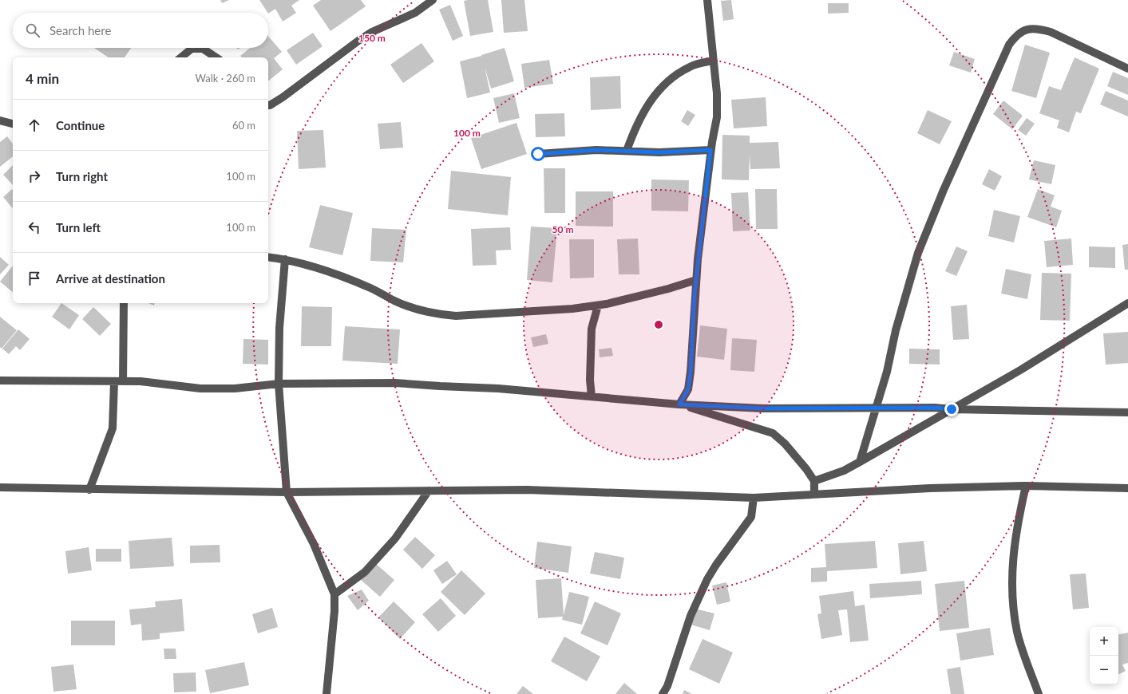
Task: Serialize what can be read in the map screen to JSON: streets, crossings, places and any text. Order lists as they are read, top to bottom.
{
  "page": {
    "search": "Search here",
    "heading": ["4 min", "Walk · 260 m"],
    "list": [
      ["Continue", "60 m"],
      ["Turn right", "100 m"],
      ["Turn left", "100 m"],
      "Arrive at destination"
    ],
    "map_buttons": ["+", "−"]
  },
  "rings": ["150 m", "100 m", "50 m"]
}
